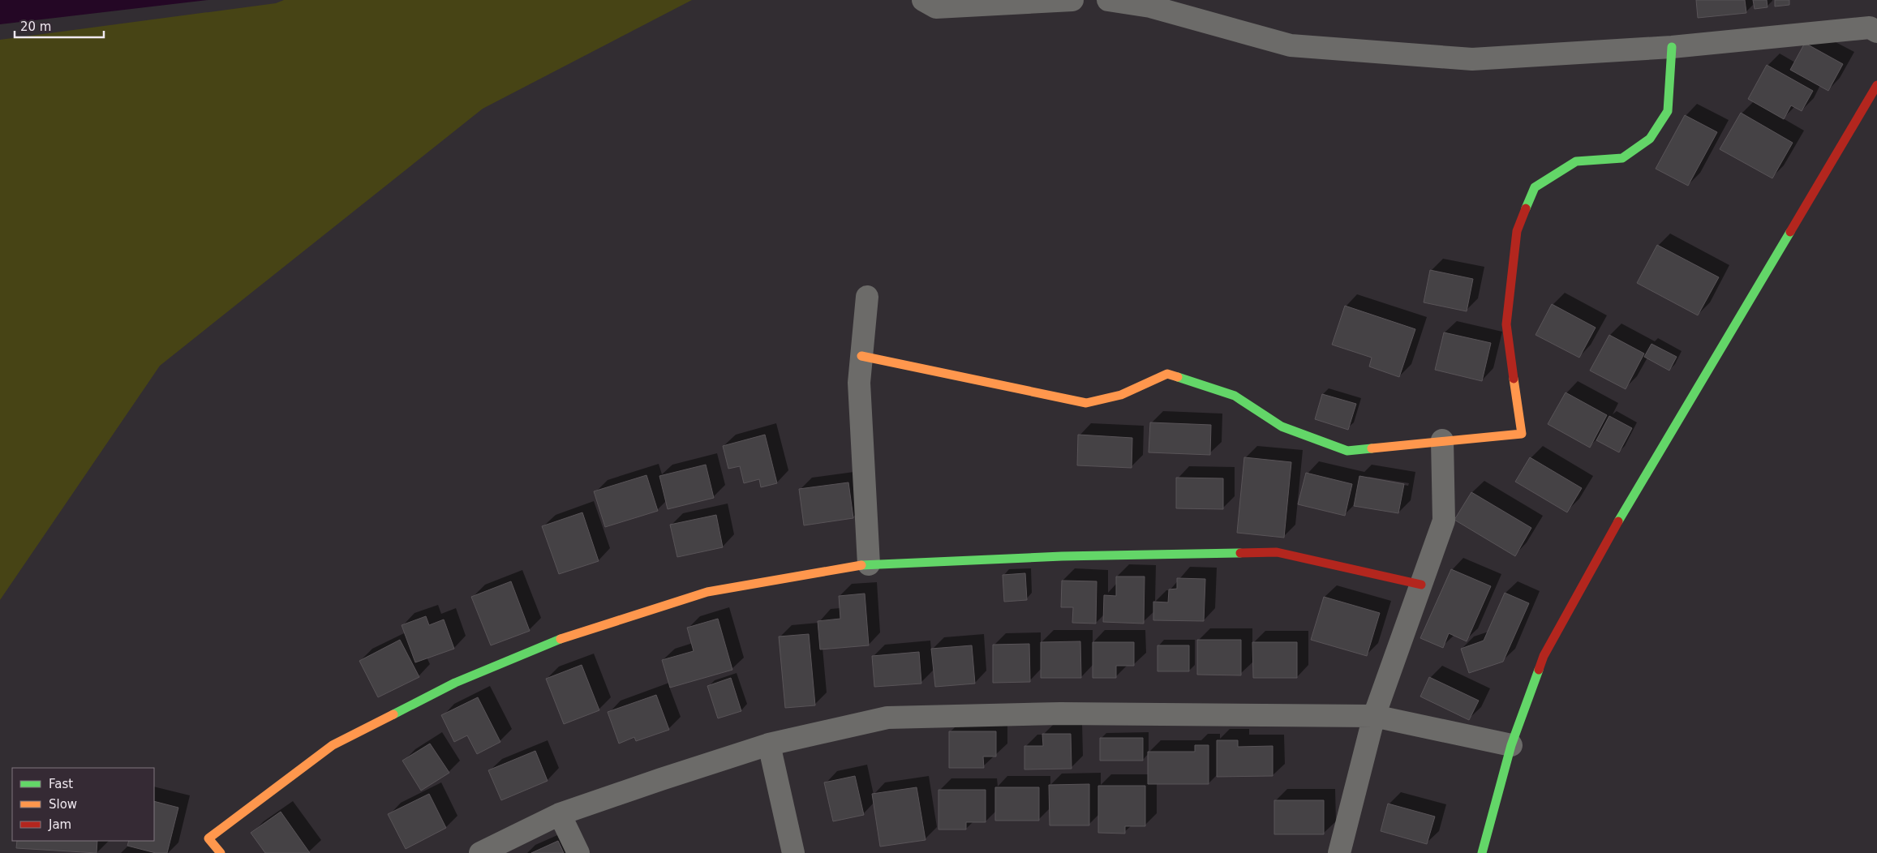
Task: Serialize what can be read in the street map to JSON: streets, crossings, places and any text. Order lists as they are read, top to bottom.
{
  "legend": ["Fast", "Slow", "Jam"],
  "scale_bar": "20 m"
}
